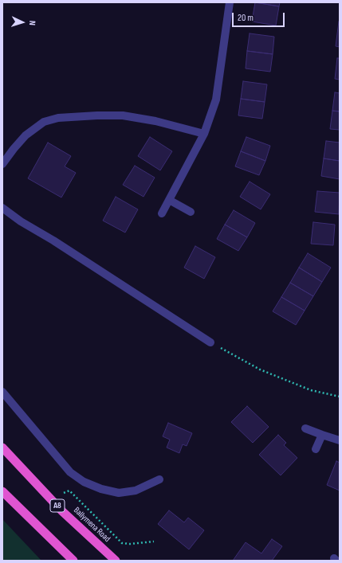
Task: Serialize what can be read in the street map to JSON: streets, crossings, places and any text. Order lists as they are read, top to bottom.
{
  "streets": {
    "highway": ["A8", "Ballymena Road"]
  },
  "scale_bar": "20 m",
  "north": "right"
}
